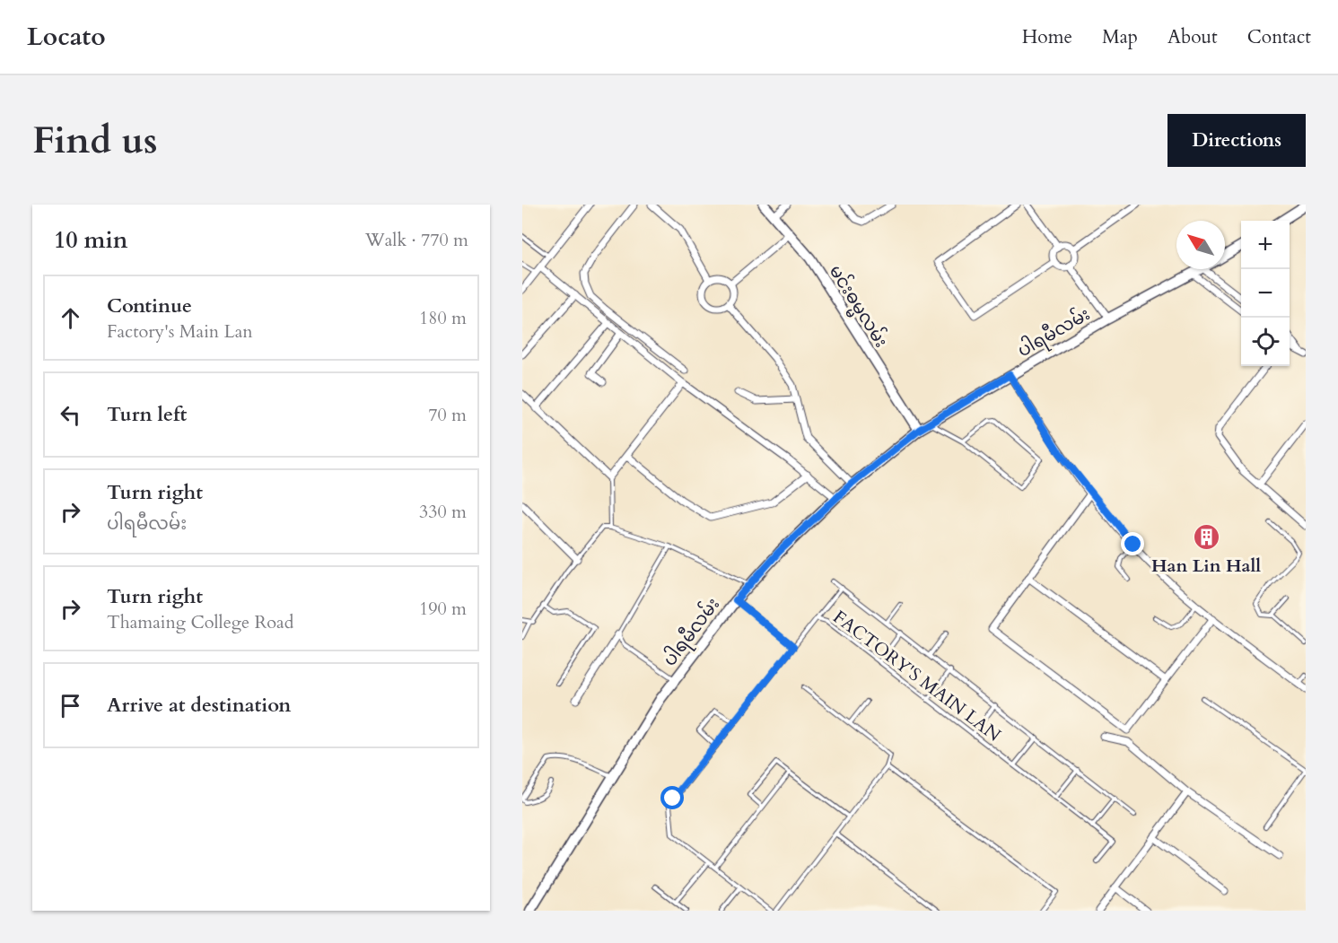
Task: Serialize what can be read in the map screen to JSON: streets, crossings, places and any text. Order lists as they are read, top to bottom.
{
  "streets": {
    "main road": ["မင်းဓမ္မလမ်း", "ပါရမီလမ်း"],
    "lane": ["FACTORY'S MAIN LAN"]
  },
  "crossings": [
    ["မင်းဓမ္မလမ်း", "ပါရမီလမ်း"]
  ],
  "places": {
    "building": ["Han Lin Hall"]
  },
  "north": "top left",
  "page": {
    "header": "Locato",
    "nav": [
      "Home",
      "Map",
      "About",
      "Contact"
    ],
    "buttons": "Directions",
    "title": "Find us",
    "heading": ["10 min", "Walk · 770 m"],
    "map_buttons": ["+", "−"],
    "list": [
      ["Continue", "Factory's Main Lan", "180 m"],
      ["Turn left", "70 m"],
      ["Turn right", "ပါရမီလမ်း", "330 m"],
      ["Turn right", "Thamaing College Road", "190 m"],
      "Arrive at destination"
    ]
  }
}
